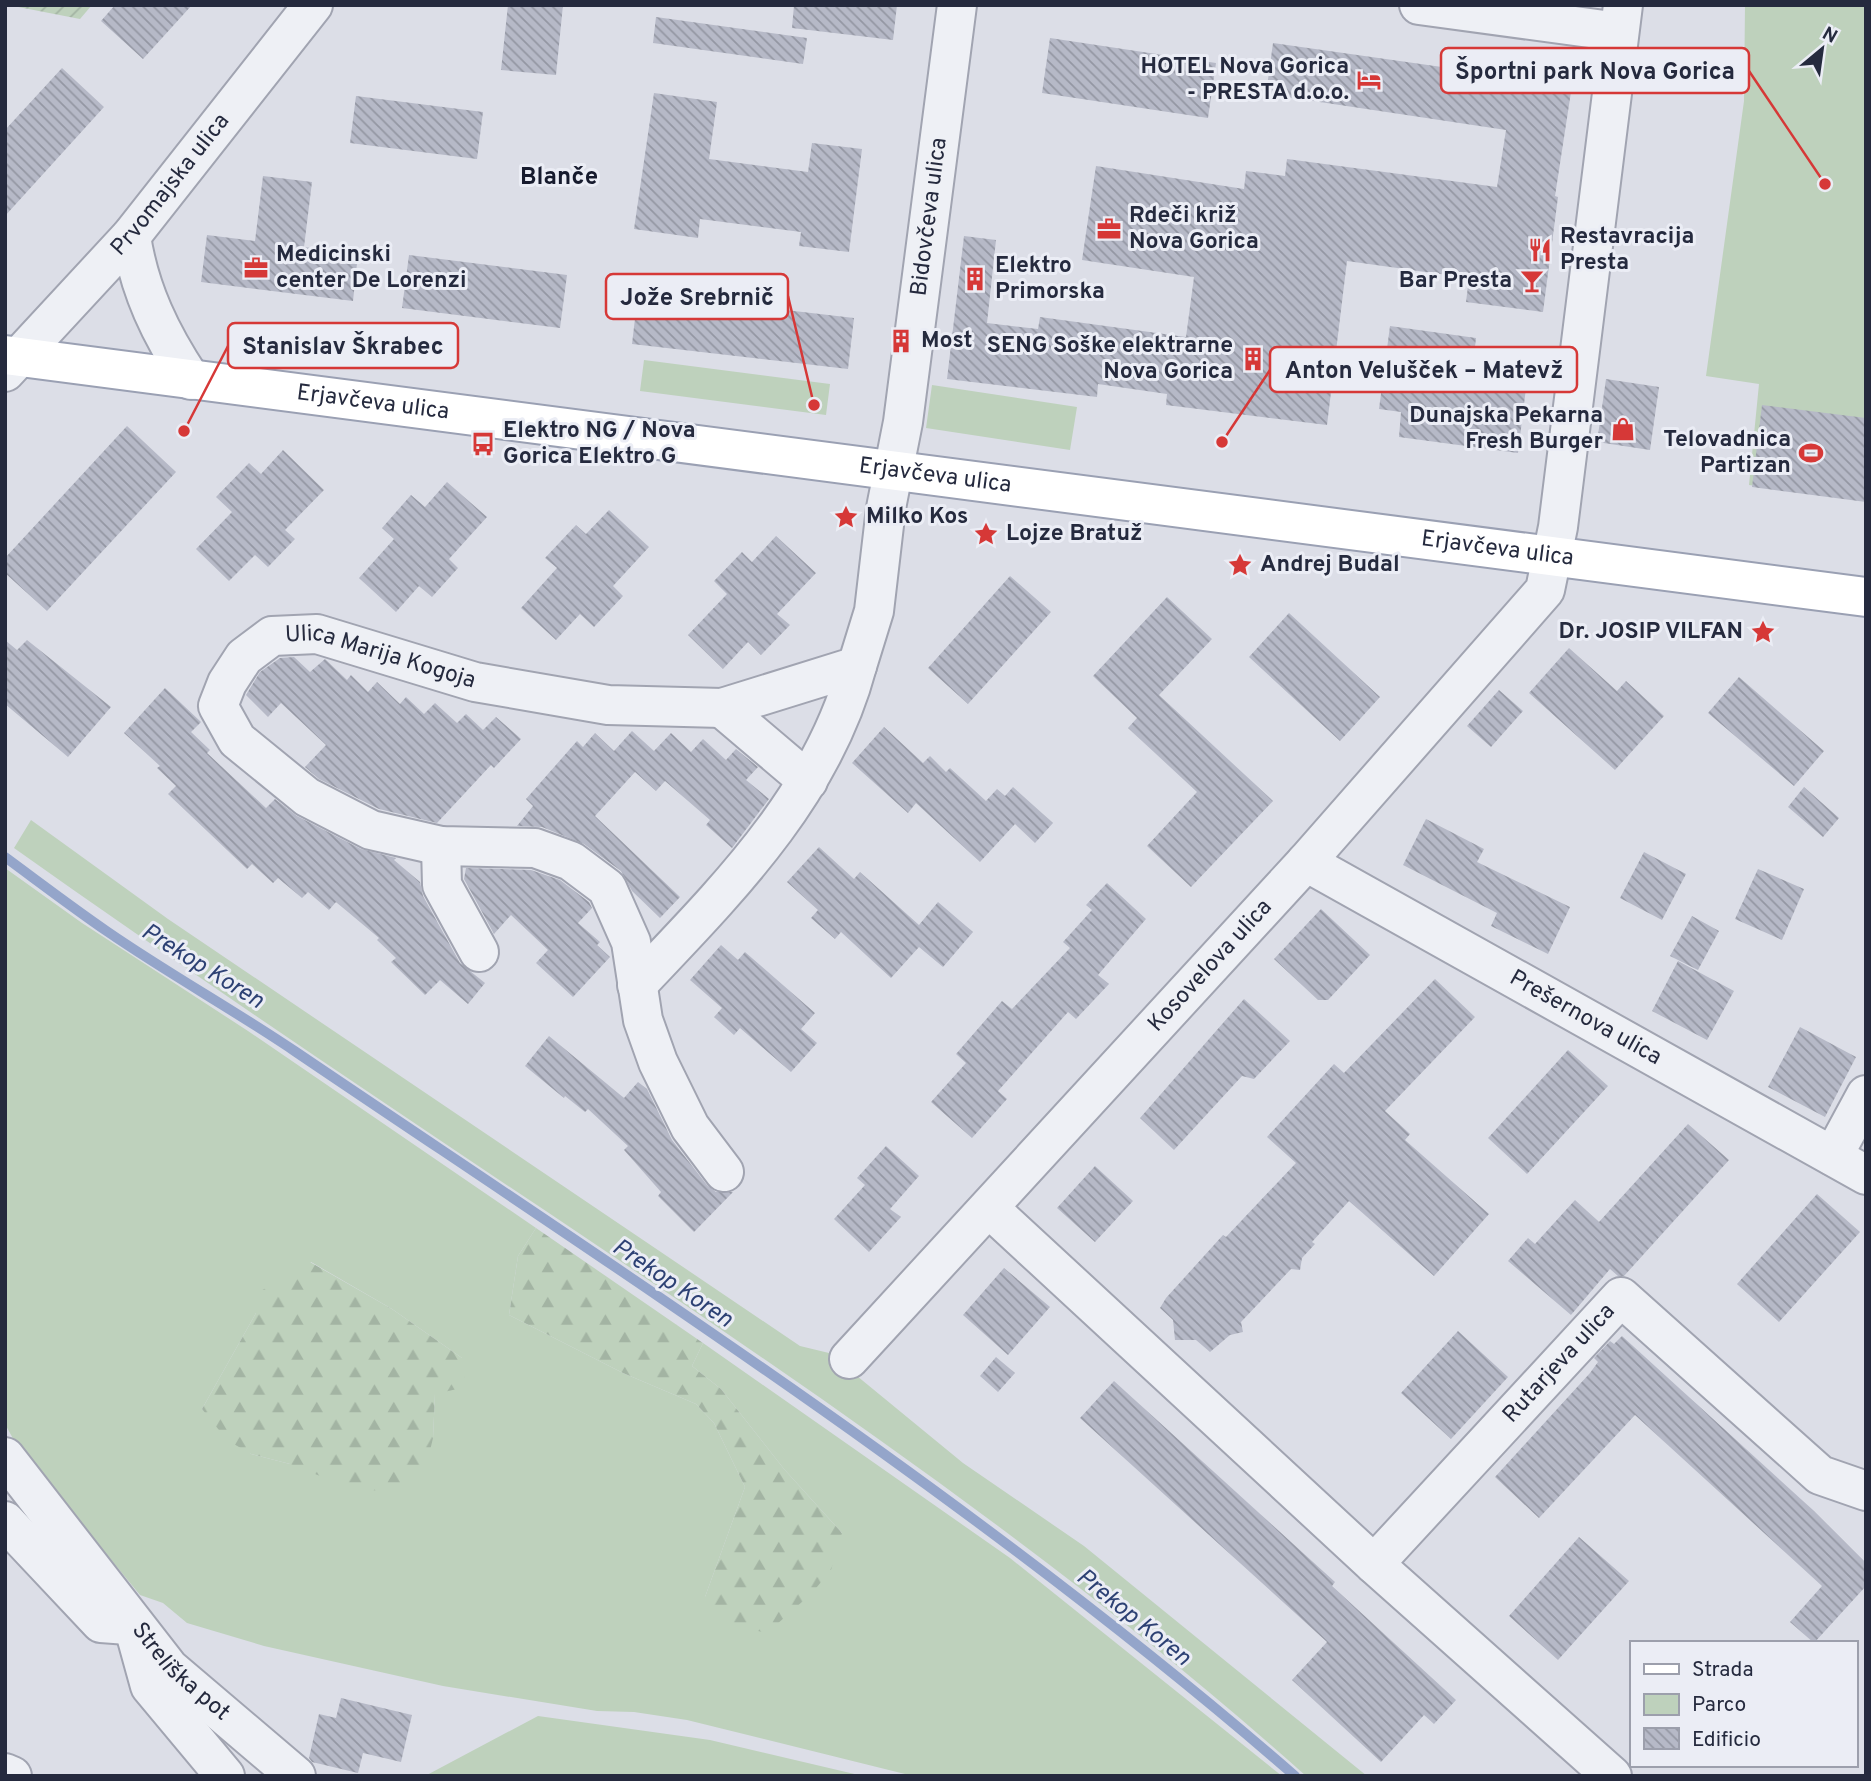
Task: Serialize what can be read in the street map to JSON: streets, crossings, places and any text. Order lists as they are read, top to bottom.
{
  "streets": {
    "main road": ["Erjavčeva ulica"],
    "street": [
      "Prvomajska ulica",
      "Bidovčeva ulica",
      "Ulica Marija Kogoja",
      "Kosovelova ulica",
      "Prešernova ulica",
      "Rutarjeva ulica",
      "Streliška pot"
    ]
  },
  "crossings": [
    ["Prvomajska ulica", "Erjavčeva ulica"],
    ["Bidovčeva ulica", "Erjavčeva ulica"],
    ["Erjavčeva ulica", "Kosovelova ulica"],
    ["Kosovelova ulica", "Prešernova ulica"]
  ],
  "districts": ["Blanče"],
  "water": ["Prekop Koren"],
  "places": {
    "hotel": ["HOTEL Nova Gorica - PRESTA d.o.o."],
    "other": [
      "Športni park Nova Gorica",
      "Jože Srebrnič",
      "Stanislav Škrabec",
      "Anton Velušček – Matevž"
    ],
    "office": ["Rdeči križ Nova Gorica", "Medicinski center De Lorenzi"],
    "restaurant": ["Restavracija Presta"],
    "building": ["Elektro Primorska", "Most", "SENG Soške elektrarne Nova Gorica"],
    "bar": ["Bar Presta"],
    "shop": ["Dunajska Pekarna Fresh Burger"],
    "bus stop": ["Elektro NG / Nova Gorica Elektro G"],
    "sports": ["Telovadnica Partizan"],
    "place": [
      "Milko Kos",
      "Lojze Bratuž",
      "Andrej Budal",
      "Dr. JOSIP VILFAN"
    ]
  },
  "legend": ["Strada", "Parco", "Edificio"],
  "north": "top right"
}
